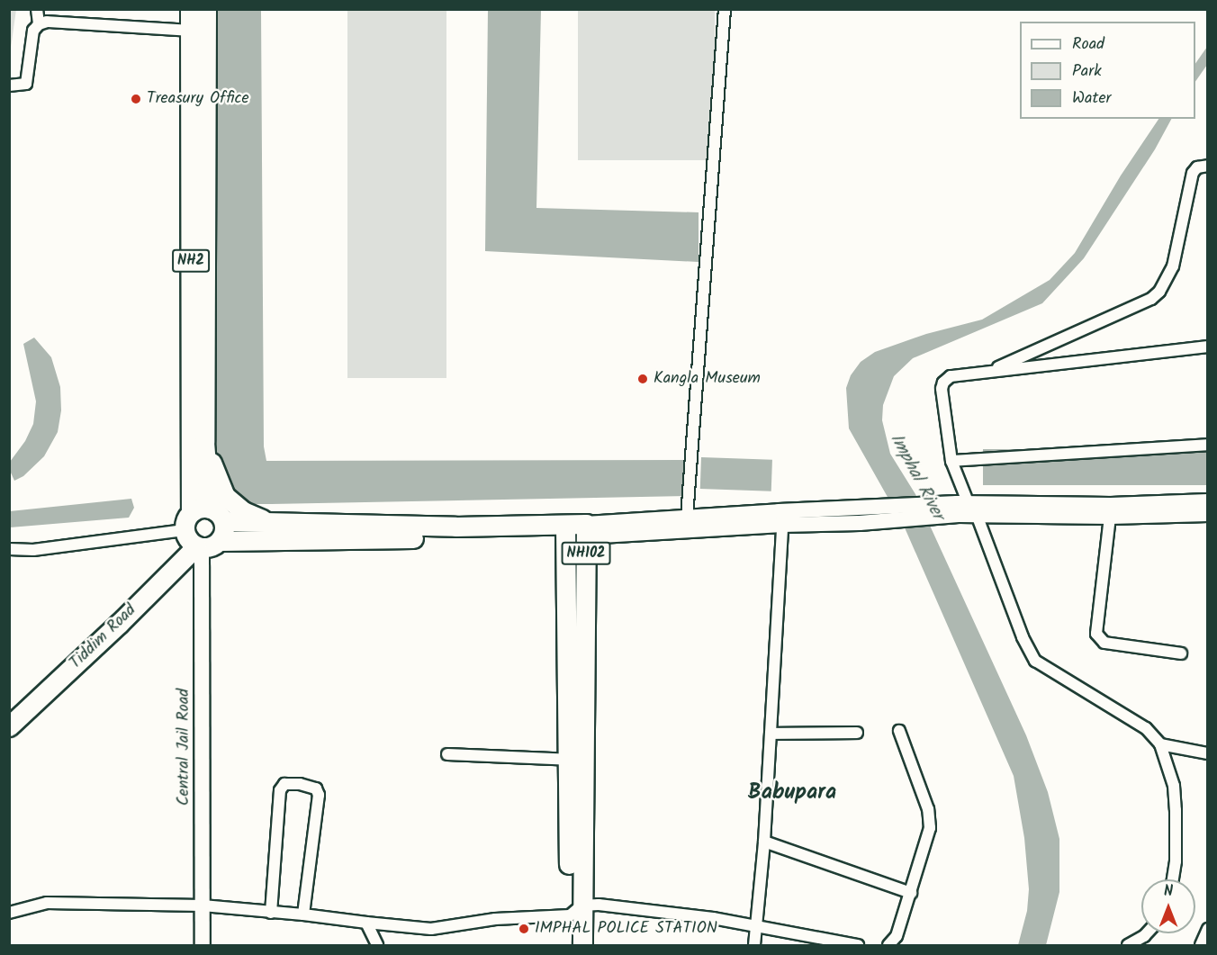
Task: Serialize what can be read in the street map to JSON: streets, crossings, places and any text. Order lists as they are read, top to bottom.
{
  "streets": {
    "highway": ["NH2", "NH102", "Tiddim Road"],
    "street": ["Central Jail Road"]
  },
  "crossings": [
    ["NH2", "Tiddim Road"],
    ["NH2", "Central Jail Road"],
    ["Tiddim Road", "Central Jail Road"]
  ],
  "districts": ["Babupara"],
  "water": ["Imphal River"],
  "places": ["Treasury Office", "Kangla Museum", "IMPHAL POLICE STATION"],
  "legend": ["Road", "Park", "Water"],
  "north": "top"
}
